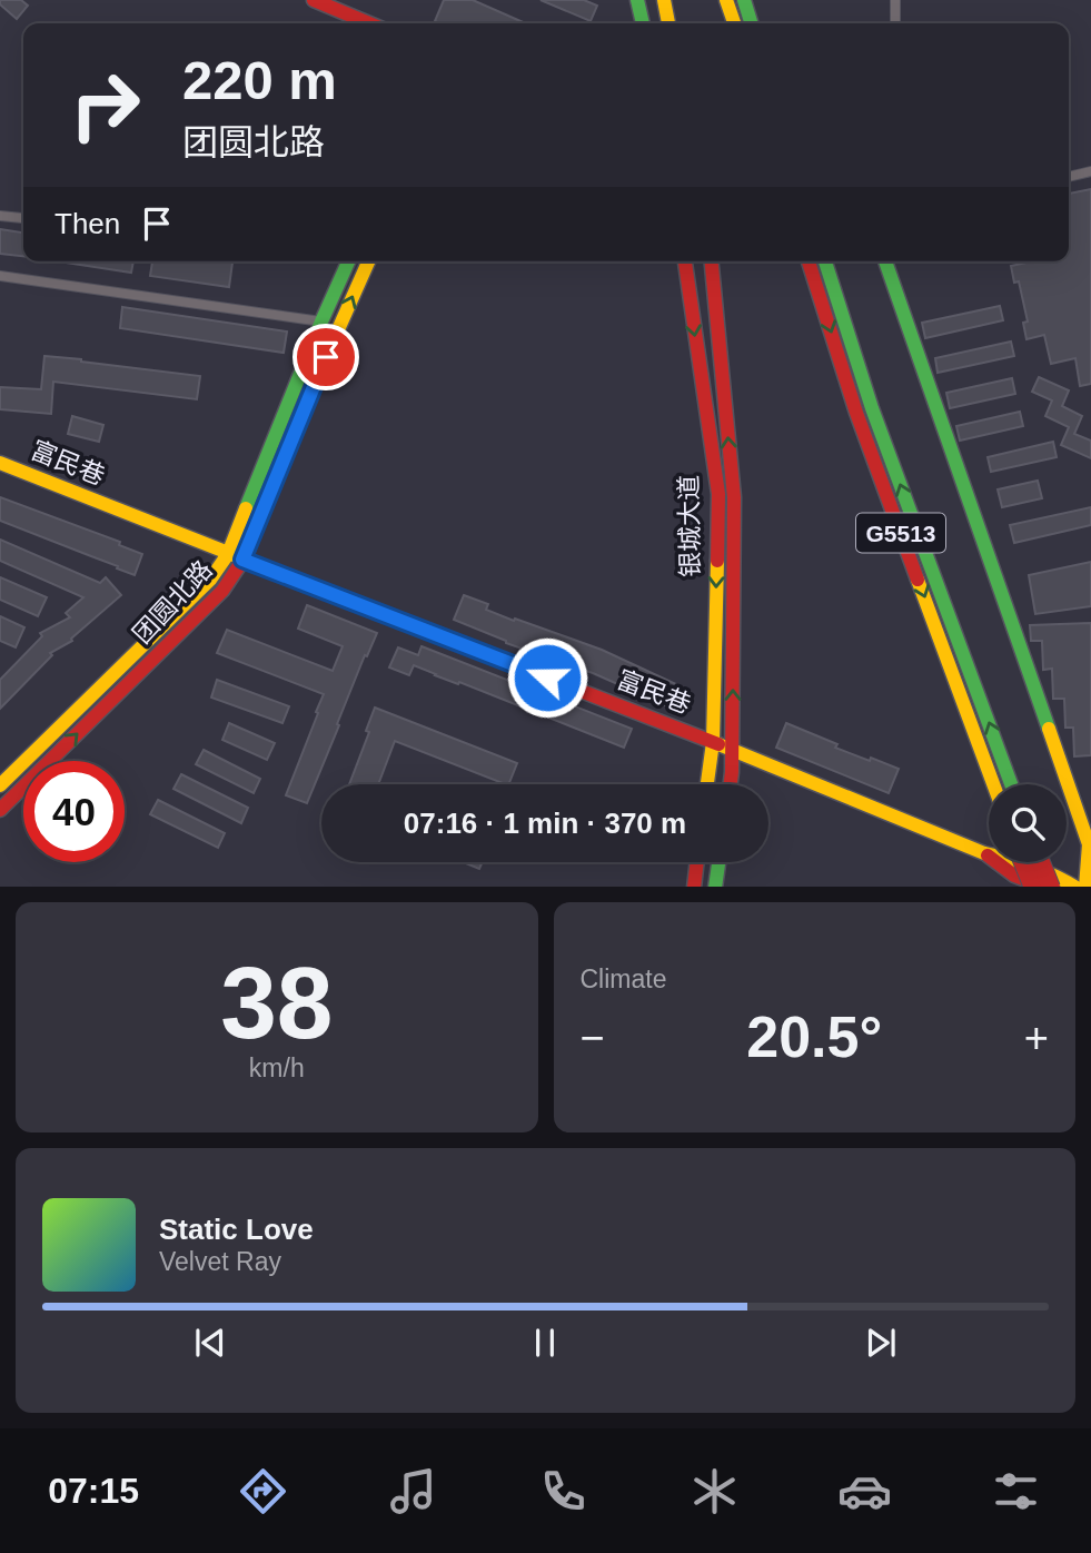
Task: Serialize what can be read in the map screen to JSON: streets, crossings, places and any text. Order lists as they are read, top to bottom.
{
  "streets": {
    "main road": [
      "富民巷",
      "银城大道",
      "G5513",
      "团圆北路"
    ]
  },
  "crossings": [
    ["富民巷", "银城大道"],
    ["富民巷", "团圆北路"]
  ],
  "page": {
    "turn": ["220 m", "团圆北路"],
    "then": "Then",
    "limit": "40",
    "trip": "07:16 · 1 min · 370 m",
    "tile": [
      ["38", "km/h"],
      "Climate"
    ],
    "heat": ["−", "20.5°", "+"],
    "song": ["Static Love", "Velvet Ray"],
    "tabs": "07:15"
  }
}
